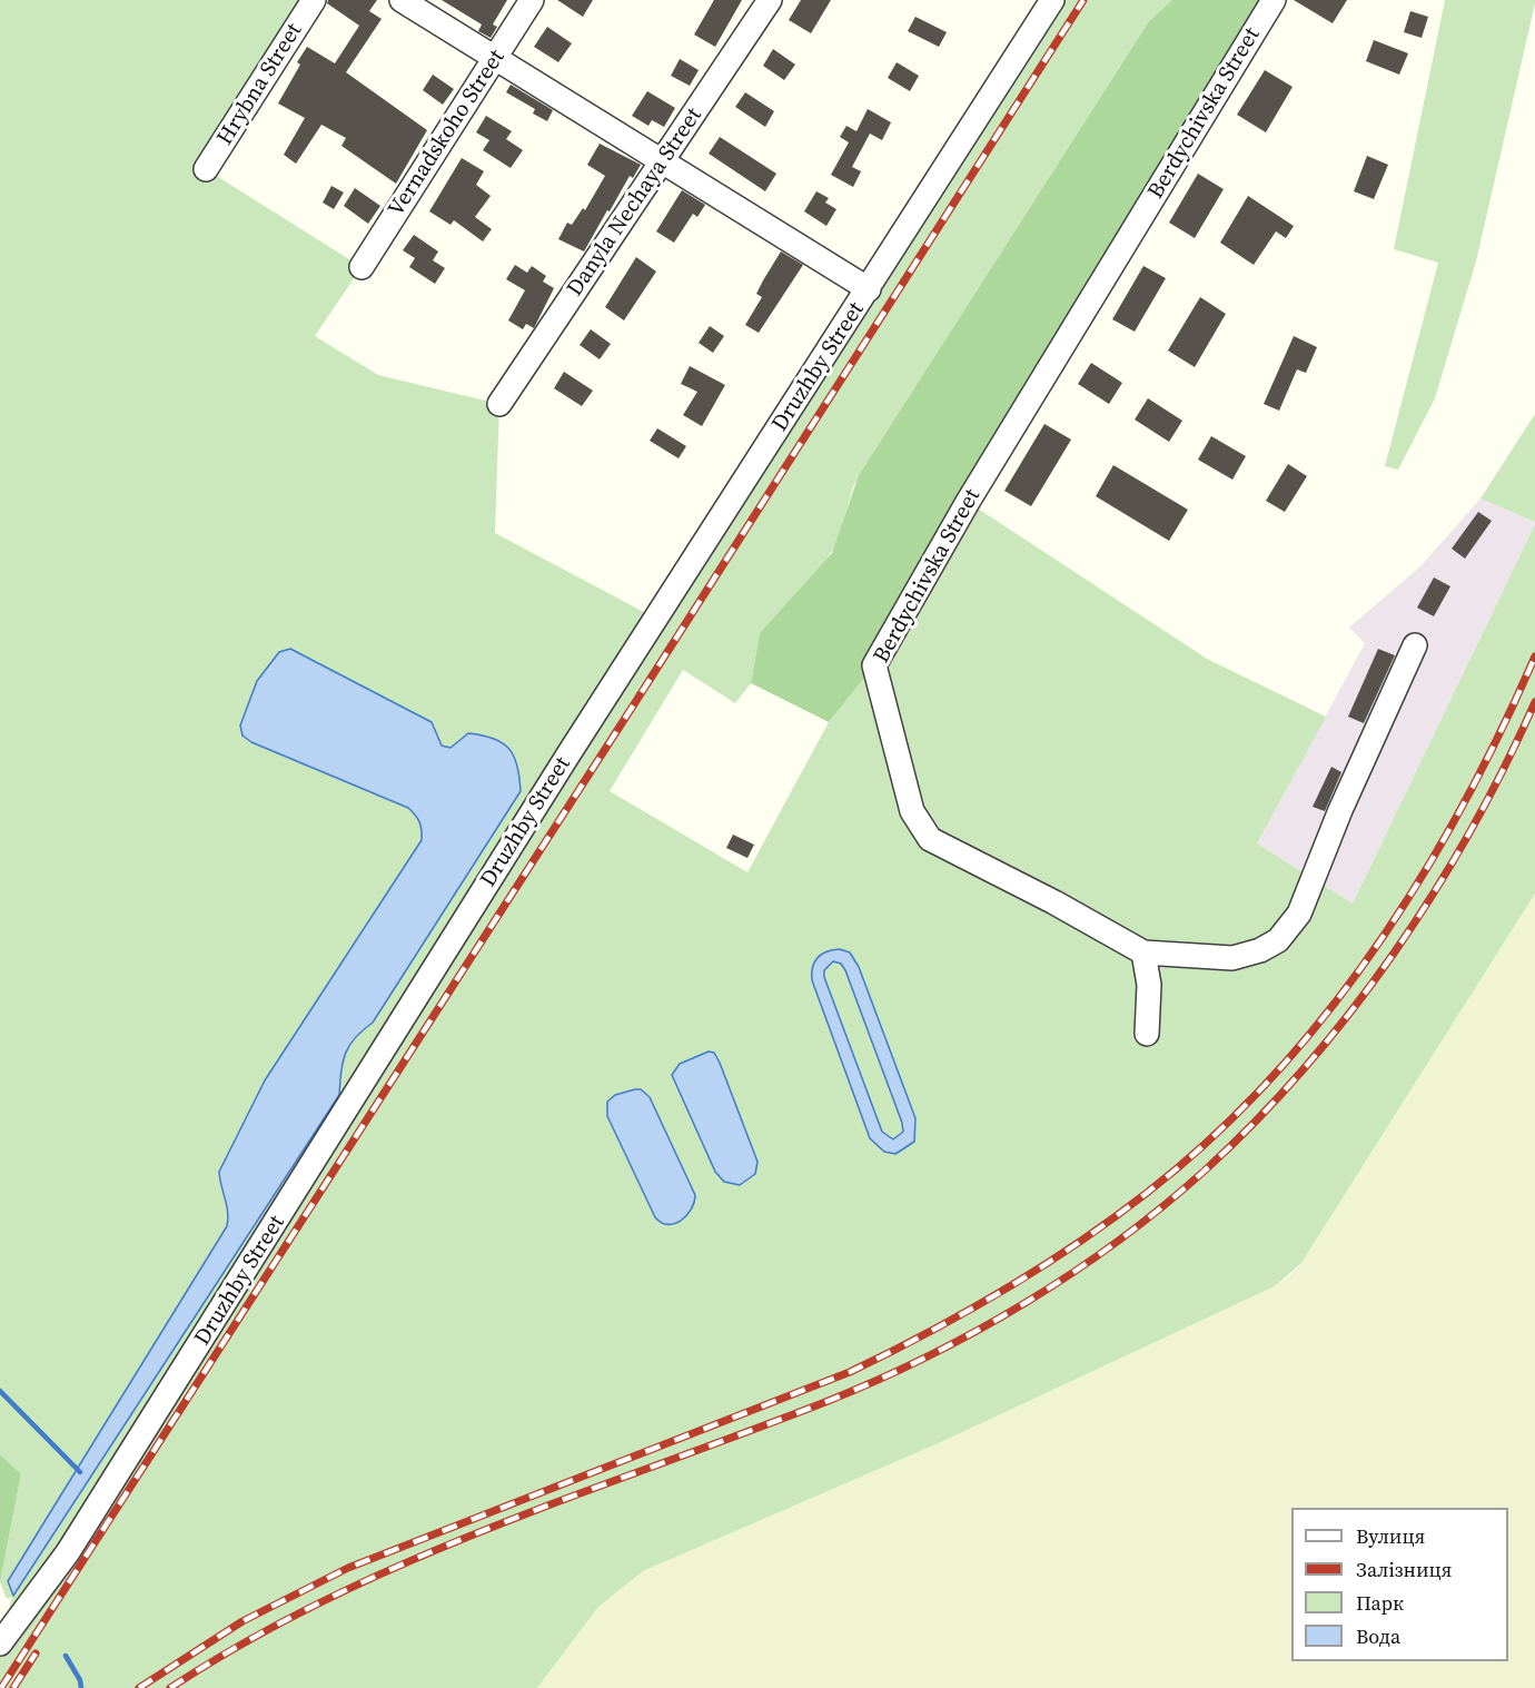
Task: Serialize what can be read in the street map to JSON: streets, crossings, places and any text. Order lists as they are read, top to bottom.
{
  "streets": {
    "street": [
      "Hrybna Street",
      "Berdychivska Street",
      "Vernadskoho Street",
      "Danyla Nechaya Street",
      "Druzhby Street"
    ]
  },
  "legend": [
    "Вулиця",
    "Залізниця",
    "Парк",
    "Вода"
  ]
}
